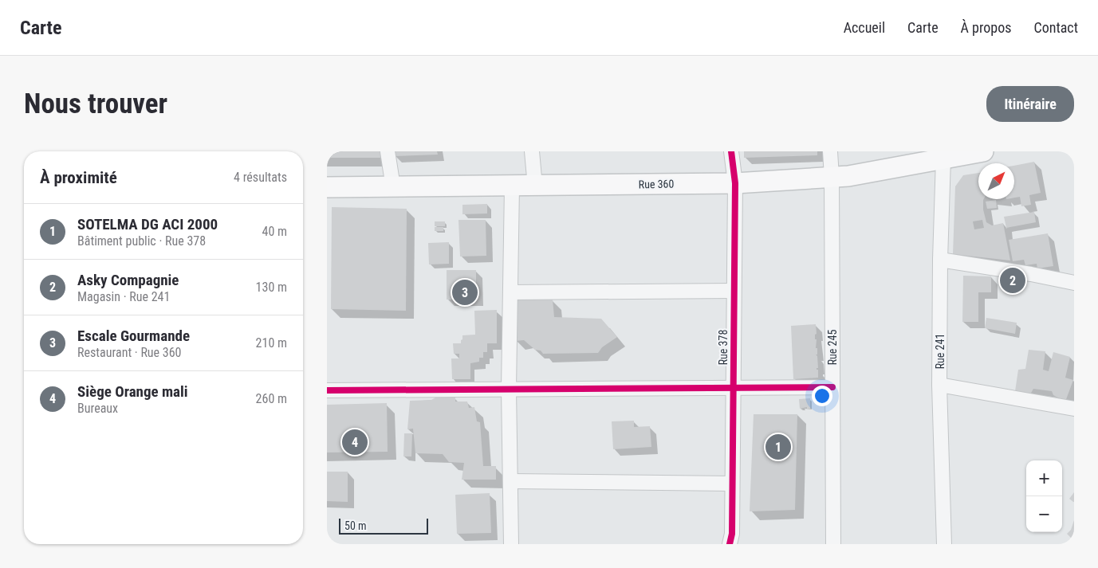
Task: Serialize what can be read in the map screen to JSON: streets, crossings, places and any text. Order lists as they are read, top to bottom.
{
  "streets": {
    "main road": ["Rue 360"],
    "street": ["Rue 378", "Rue 245", "Rue 241"]
  },
  "crossings": [
    ["Rue 360", "Rue 378"],
    ["Rue 360", "Rue 245"],
    ["Rue 360", "Rue 241"]
  ],
  "scale_bar": "50 m",
  "north": "top right",
  "page": {
    "header": "Carte",
    "nav": [
      "Accueil",
      "Carte",
      "À propos",
      "Contact"
    ],
    "buttons": "Itinéraire",
    "title": "Nous trouver",
    "heading": ["À proximité", "4 résultats"],
    "list": [
      {
        "mark": "1",
        "name": "SOTELMA DG ACI 2000",
        "note": "Bâtiment public · Rue 378",
        "value": "40 m"
      },
      {
        "mark": "2",
        "name": "Asky Compagnie",
        "note": "Magasin · Rue 241",
        "value": "130 m"
      },
      {
        "mark": "3",
        "name": "Escale Gourmande",
        "note": "Restaurant · Rue 360",
        "value": "210 m"
      },
      {
        "mark": "4",
        "name": "Siège Orange mali",
        "note": "Bureaux",
        "value": "260 m"
      }
    ],
    "pins": [
      "2",
      "3",
      "4",
      "1"
    ],
    "map_buttons": ["+", "−"],
    "scale": "50 m"
  }
}
